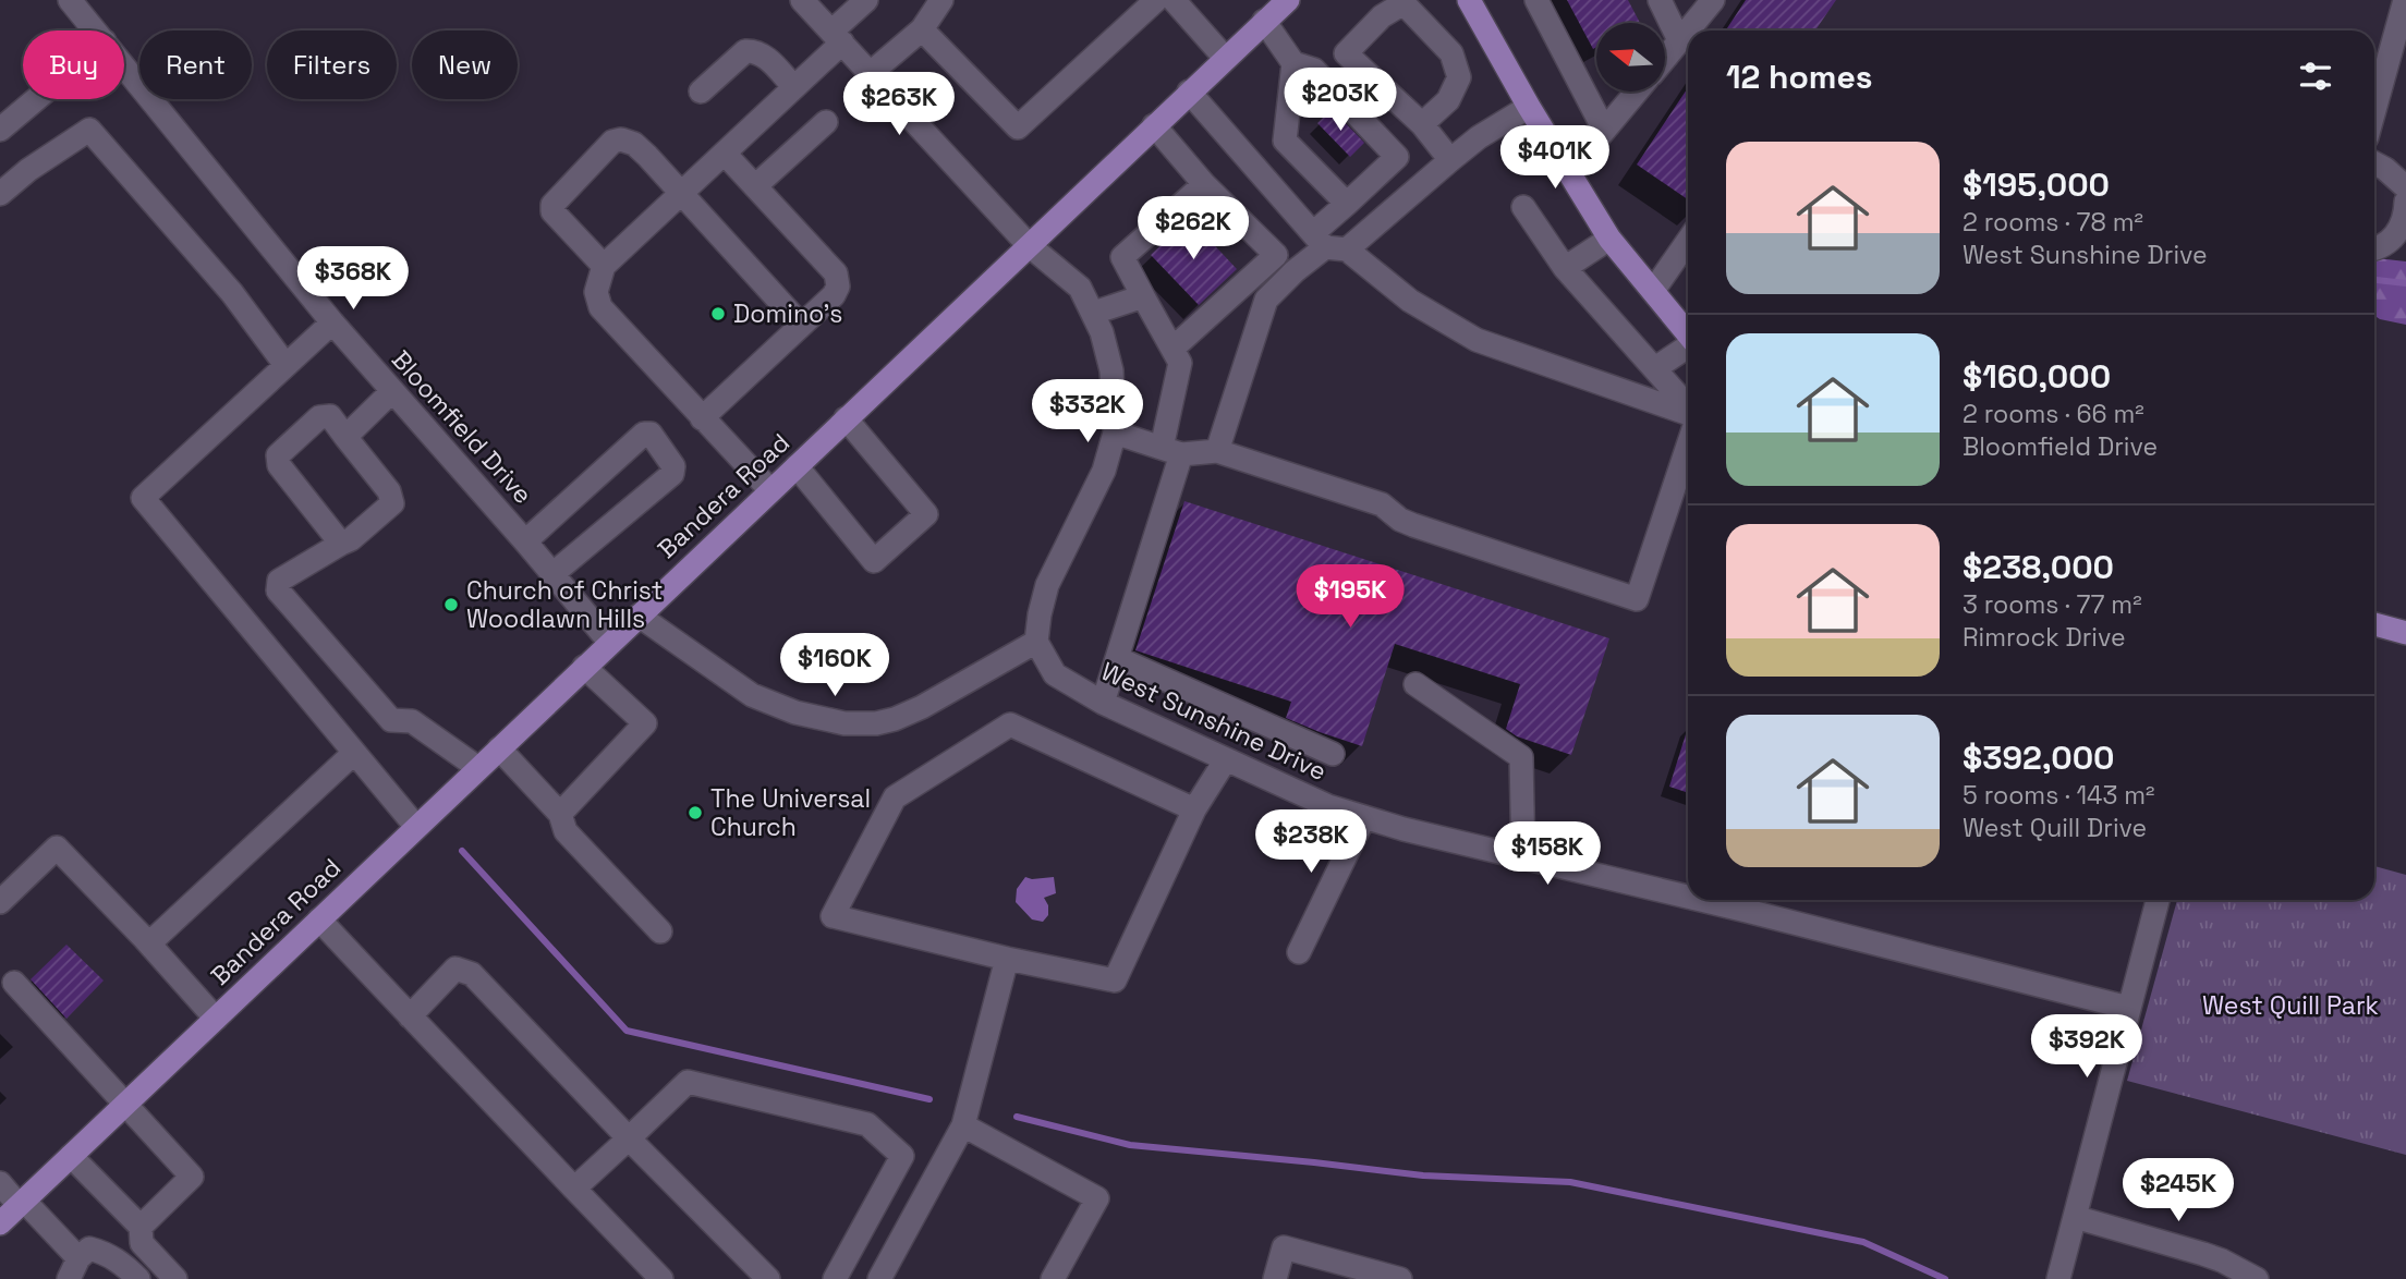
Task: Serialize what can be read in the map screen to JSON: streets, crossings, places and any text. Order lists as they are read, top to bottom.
{
  "streets": {
    "main road": ["Bandera Road"],
    "street": ["Bloomfield Drive", "West Sunshine Drive"]
  },
  "crossings": [
    ["Bloomfield Drive", "Bandera Road"]
  ],
  "parks": ["West Quill Park"],
  "places": ["Domino's", "Church of Christ Woodlawn Hills", "The Universal Church"],
  "north": "left",
  "page": {
    "chip": [
      "Buy",
      "Rent",
      "Filters",
      "New"
    ],
    "heading": "12 homes",
    "price": [
      "$203K",
      "$263K",
      "$401K",
      "$262K",
      "$368K",
      "$332K",
      "$195K",
      "$160K",
      "$238K",
      "$158K",
      "$392K",
      "$245K"
    ],
    "list": [
      {
        "name": "$195,000",
        "note": "2 rooms · 78 m² · West Sunshine Drive"
      },
      {
        "name": "$160,000",
        "note": "2 rooms · 66 m² · Bloomfield Drive"
      },
      {
        "name": "$238,000",
        "note": "3 rooms · 77 m² · Rimrock Drive"
      },
      {
        "name": "$392,000",
        "note": "5 rooms · 143 m² · West Quill Drive"
      }
    ]
  }
}
